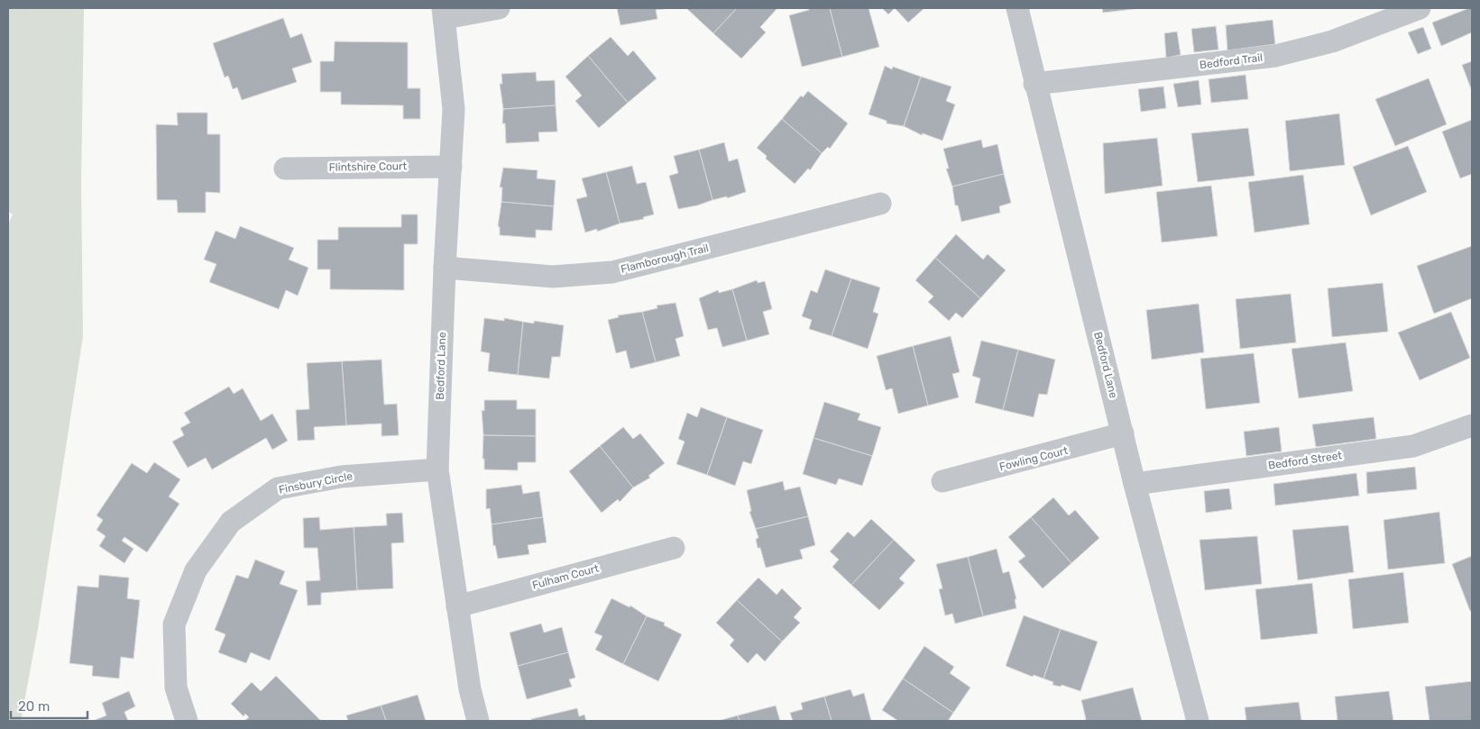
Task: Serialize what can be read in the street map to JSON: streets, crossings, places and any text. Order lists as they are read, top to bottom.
{
  "streets": {
    "street": [
      "Bedford Trail",
      "Flintshire Court",
      "Flamborough Trail",
      "Bedford Lane",
      "Fowling Court",
      "Bedford Street",
      "Finsbury Circle",
      "Fulham Court"
    ]
  },
  "crossings": [
    ["Bedford Trail", "Bedford Lane"],
    ["Flintshire Court", "Bedford Lane"],
    ["Flamborough Trail", "Bedford Lane"],
    ["Bedford Lane", "Fowling Court"],
    ["Bedford Lane", "Bedford Street"],
    ["Bedford Lane", "Finsbury Circle"],
    ["Bedford Lane", "Fulham Court"]
  ],
  "scale_bar": "20 m"
}
